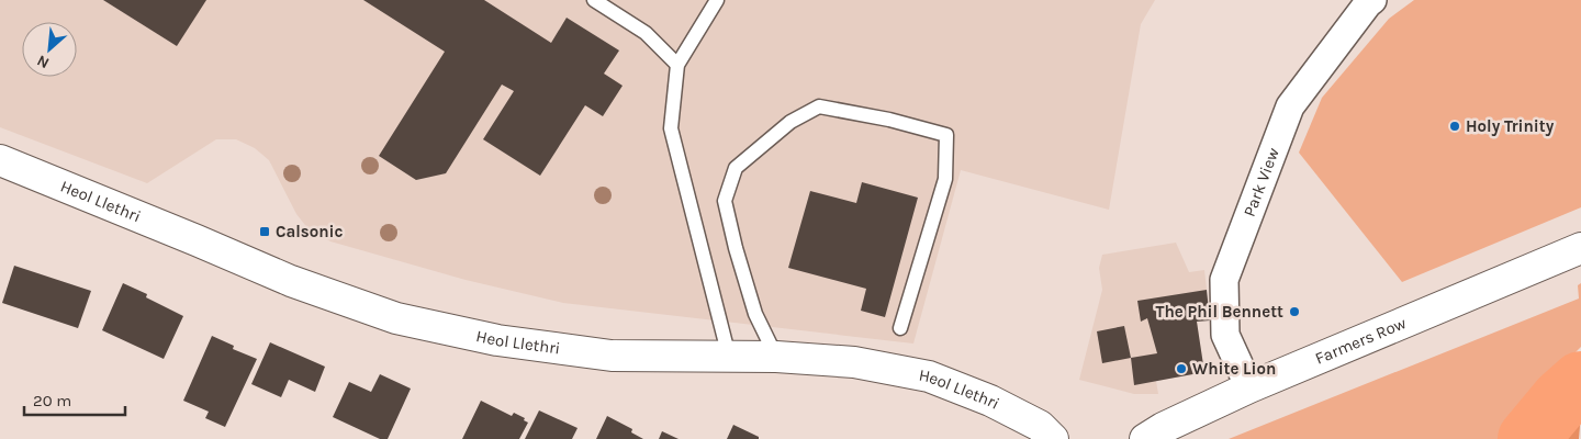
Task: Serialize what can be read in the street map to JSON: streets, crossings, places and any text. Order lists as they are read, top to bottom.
{
  "streets": {
    "main road": ["Heol Llethri", "Farmers Row"],
    "street": ["Park View"]
  },
  "crossings": [
    ["Park View", "Farmers Row"]
  ],
  "places": {
    "other": ["Holy Trinity", "The Phil Bennett", "White Lion"],
    "transit": ["Calsonic"]
  },
  "scale_bar": "20 m",
  "north": "bottom left"
}
